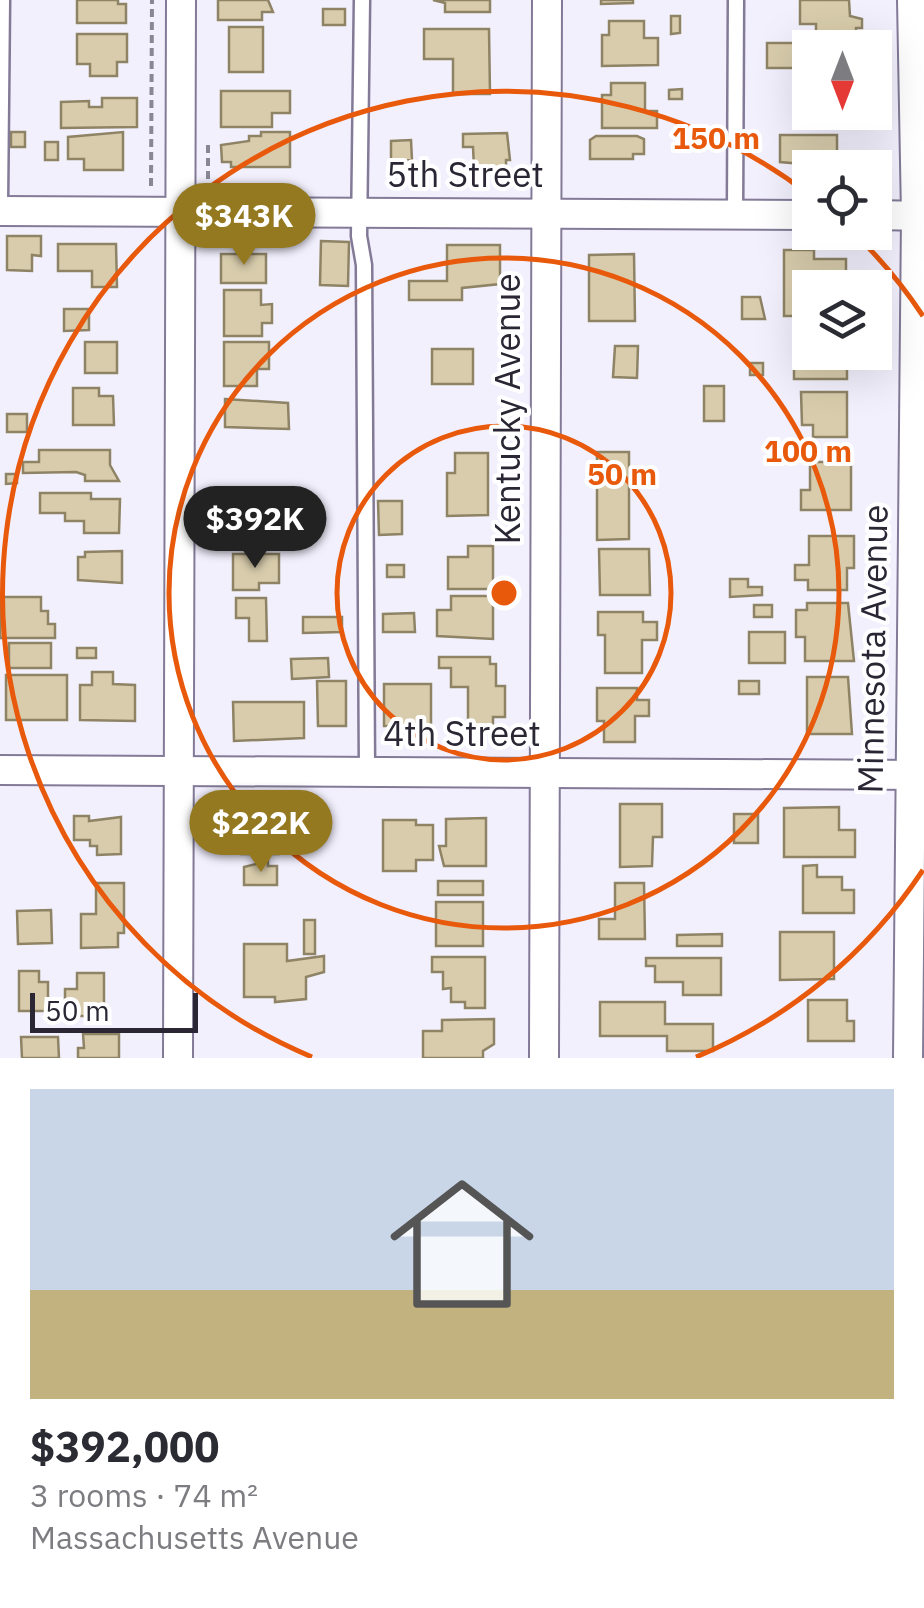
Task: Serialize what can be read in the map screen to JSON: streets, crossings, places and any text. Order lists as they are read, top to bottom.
{
  "streets": {
    "street": [
      "5th Street",
      "Kentucky Avenue",
      "Minnesota Avenue",
      "4th Street"
    ]
  },
  "crossings": [
    ["5th Street", "Kentucky Avenue"],
    ["Kentucky Avenue", "4th Street"],
    ["Minnesota Avenue", "4th Street"]
  ],
  "scale_bar": "50 m",
  "north": "bottom",
  "page": {
    "price": ["$343K", "$392K", "$222K"],
    "scale": "50 m",
    "list": [
      {
        "name": "$392,000",
        "note": "3 rooms · 74 m² · Massachusetts Avenue"
      }
    ]
  },
  "rings": ["150 m", "100 m", "50 m"]
}
